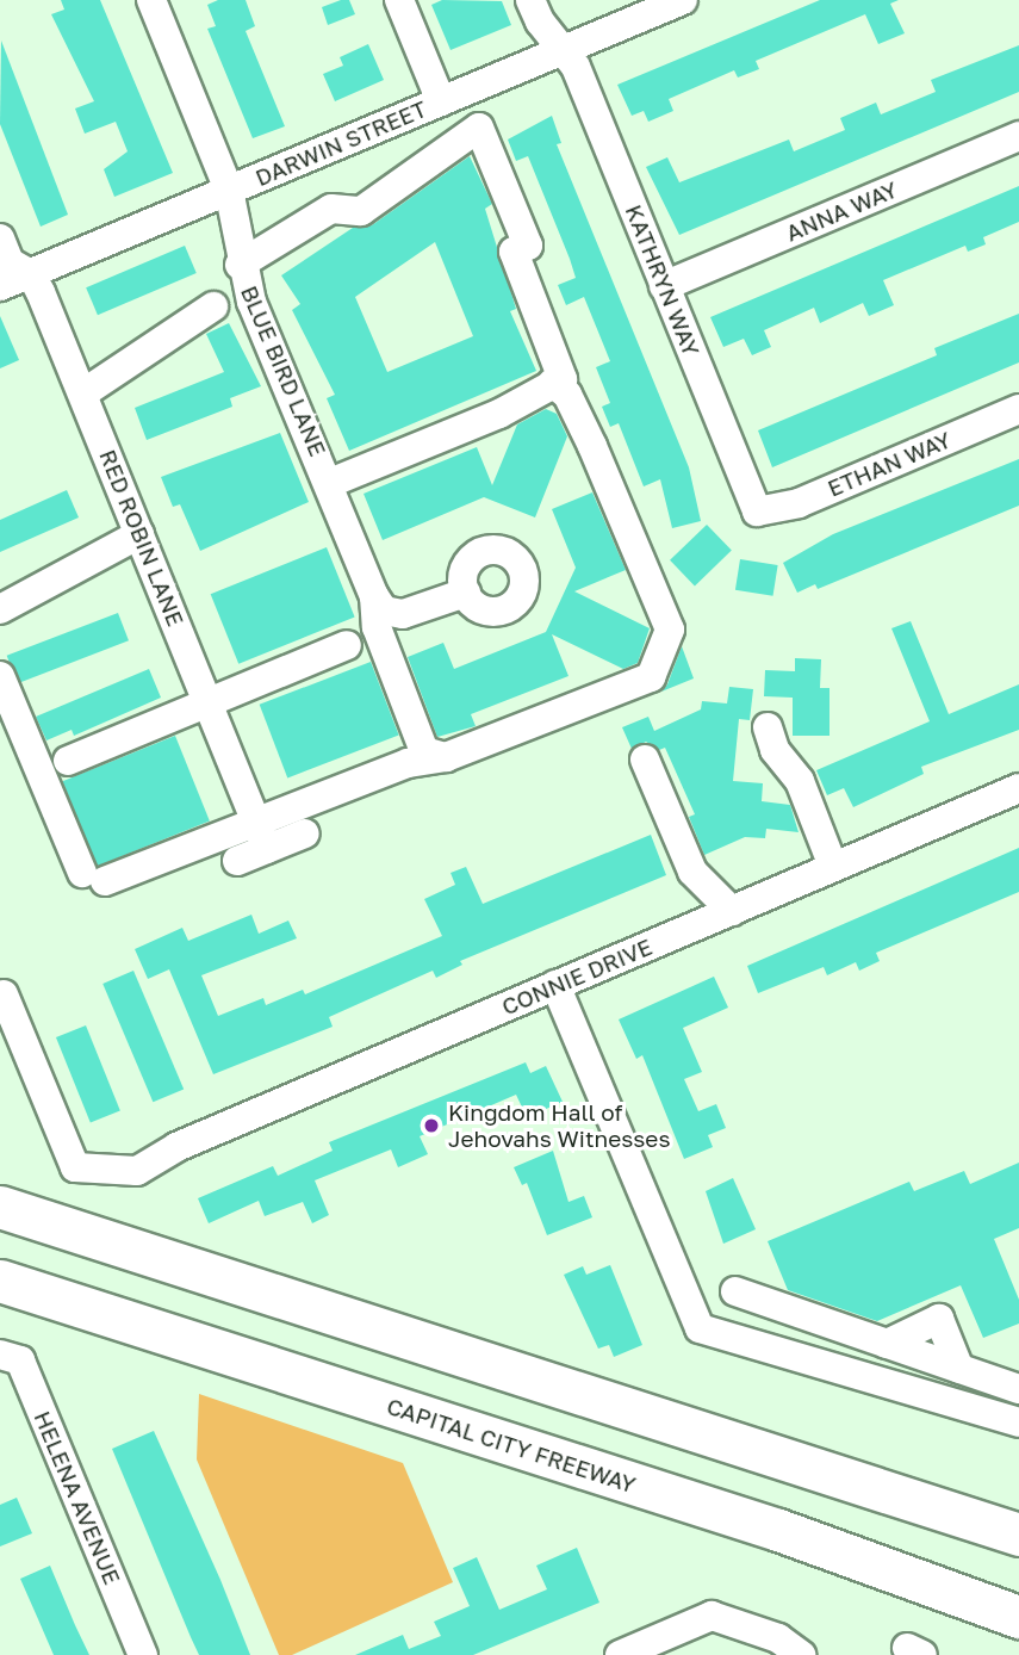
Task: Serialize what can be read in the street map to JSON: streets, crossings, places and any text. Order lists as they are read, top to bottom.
{
  "streets": {
    "highway": ["CAPITAL CITY FREEWAY"],
    "street": [
      "DARWIN STREET",
      "ANNA WAY",
      "KATHRYN WAY",
      "BLUE BIRD LANE",
      "ETHAN WAY",
      "RED ROBIN LANE",
      "CONNIE DRIVE",
      "HELENA AVENUE"
    ]
  },
  "crossings": [
    ["DARWIN STREET", "KATHRYN WAY"],
    ["DARWIN STREET", "BLUE BIRD LANE"],
    ["DARWIN STREET", "RED ROBIN LANE"],
    ["ANNA WAY", "KATHRYN WAY"],
    ["KATHRYN WAY", "ETHAN WAY"]
  ],
  "places": ["Kingdom Hall of Jehovahs Witnesses"]
}
